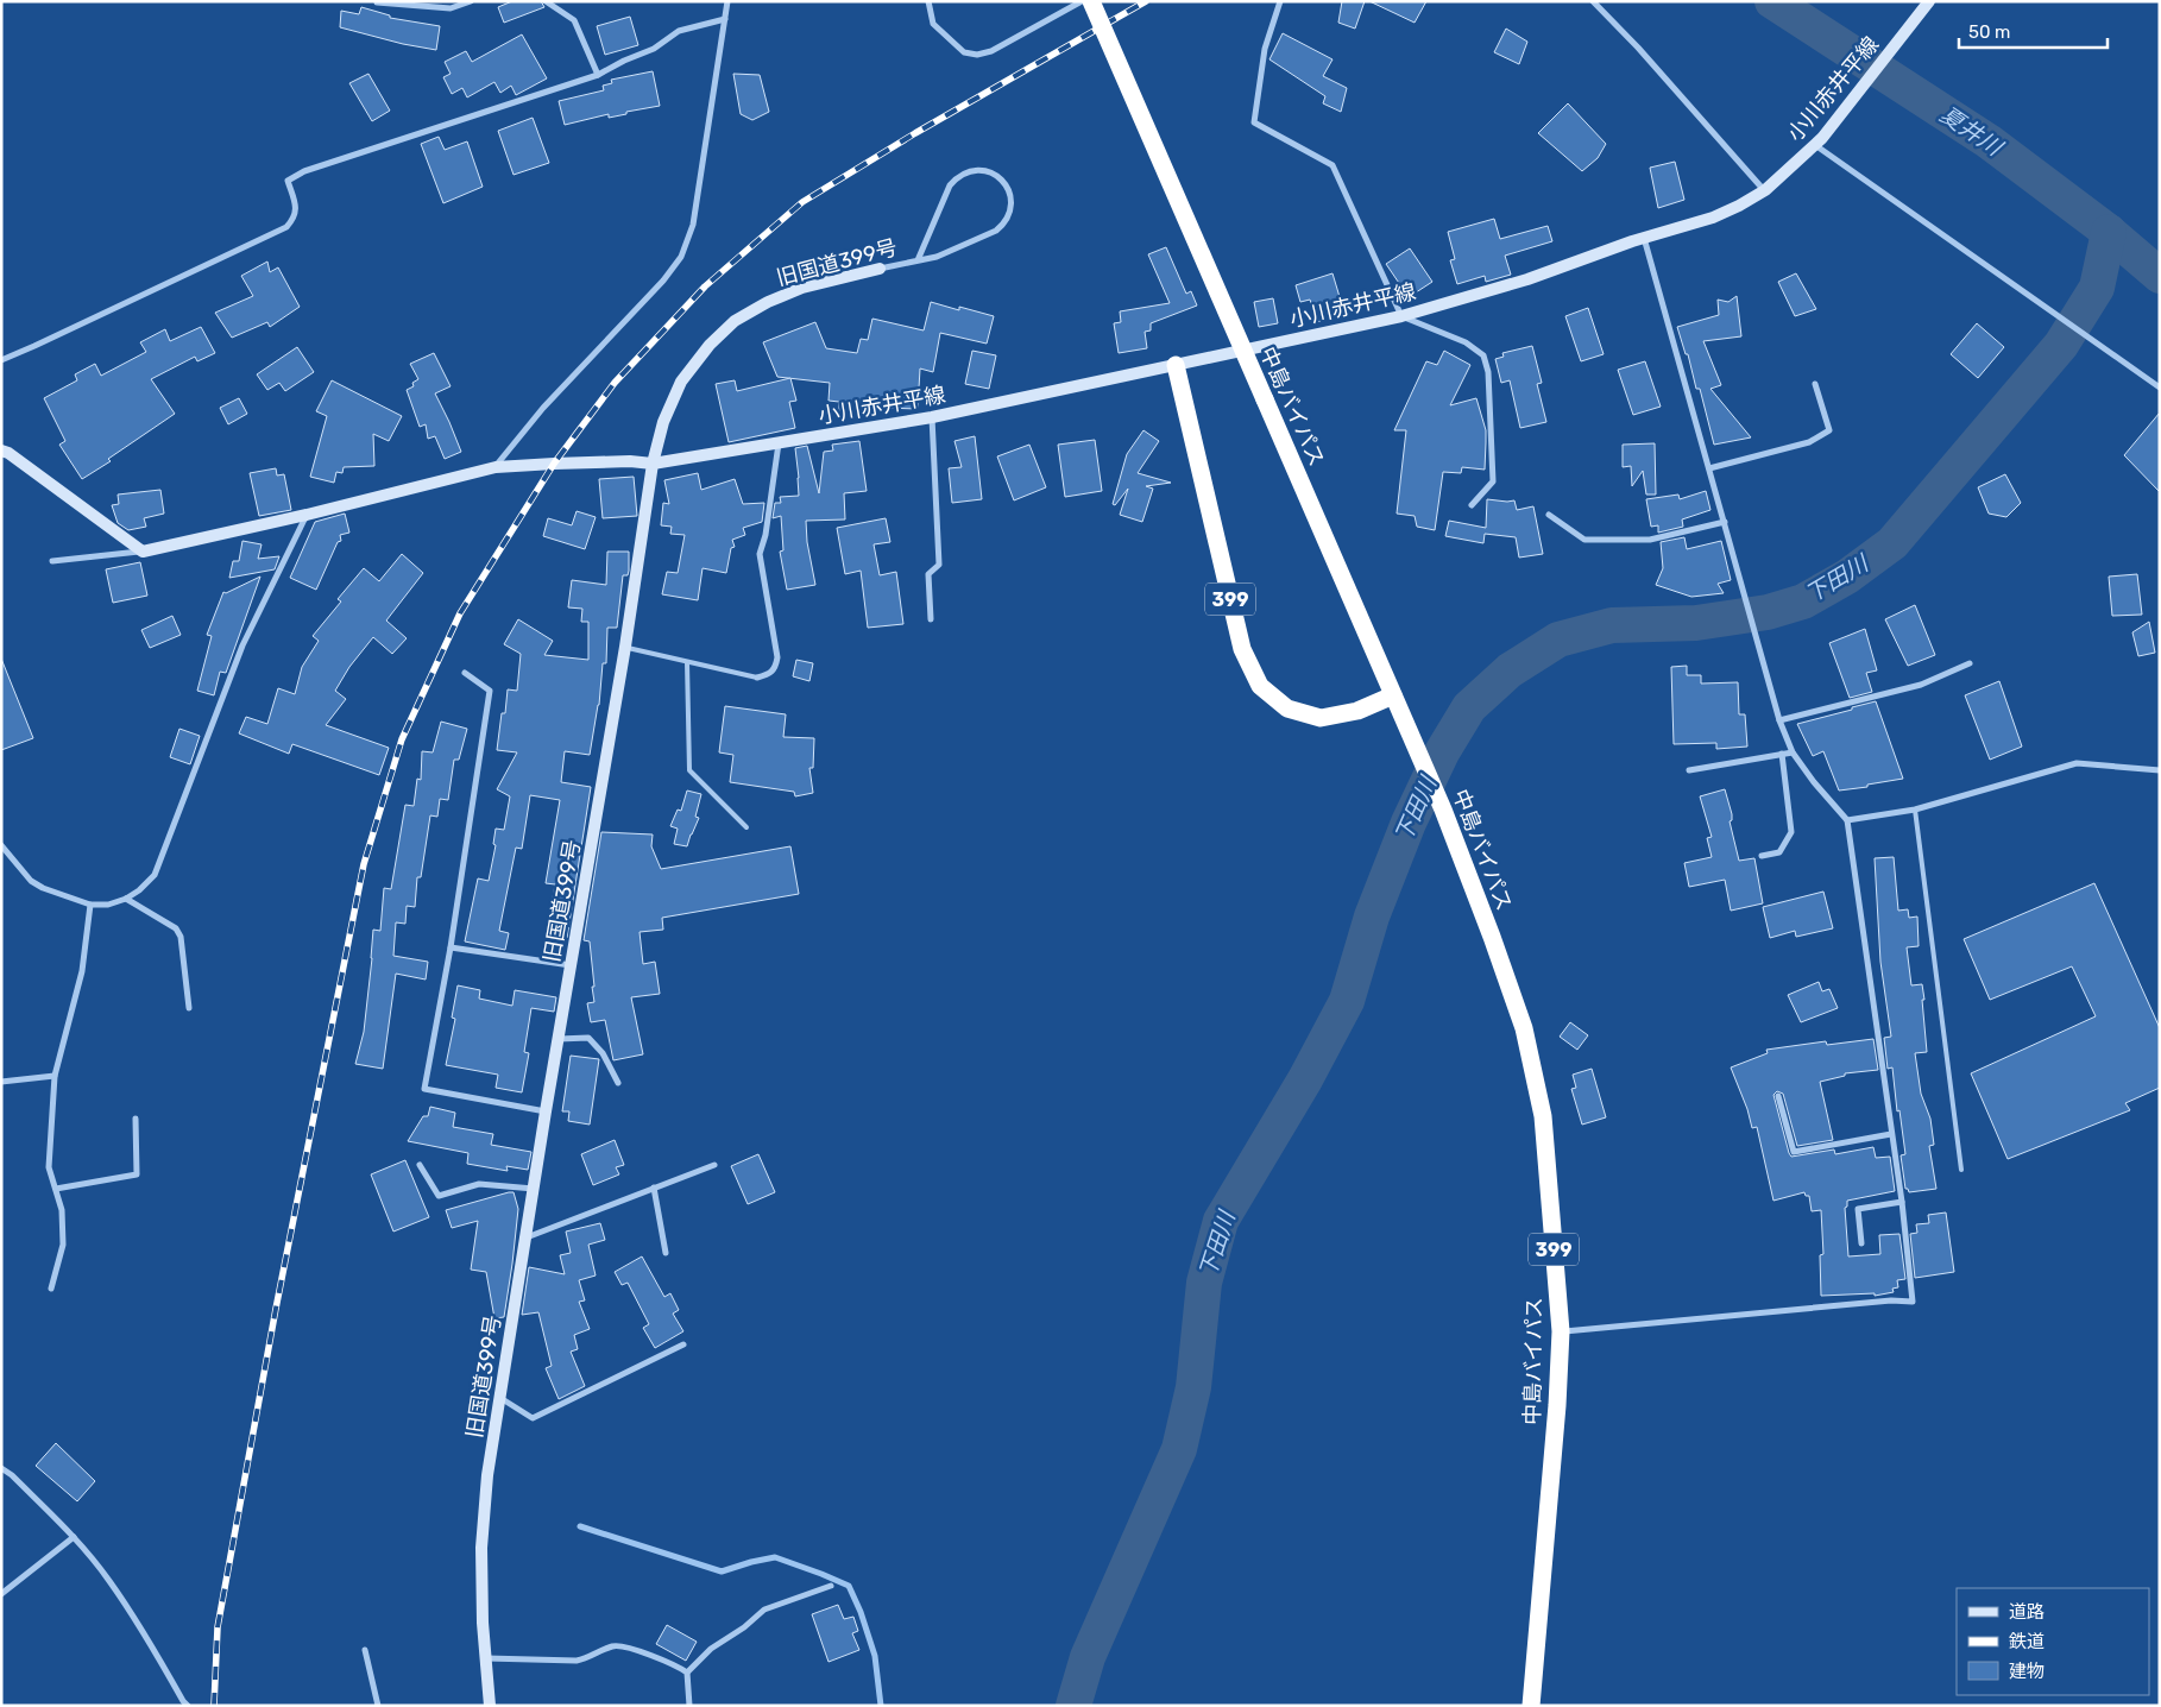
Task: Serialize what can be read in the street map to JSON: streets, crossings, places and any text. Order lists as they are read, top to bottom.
{
  "streets": {
    "highway": ["中島バイパス", "399"],
    "street": ["小川赤井平線", "旧国道399号"]
  },
  "crossings": [
    ["小川赤井平線", "旧国道399号"],
    ["小川赤井平線", "399"],
    ["中島バイパス", "399"]
  ],
  "water": ["夏井川", "下田川"],
  "legend": ["道路", "鉄道", "建物"],
  "scale_bar": "50 m"
}
